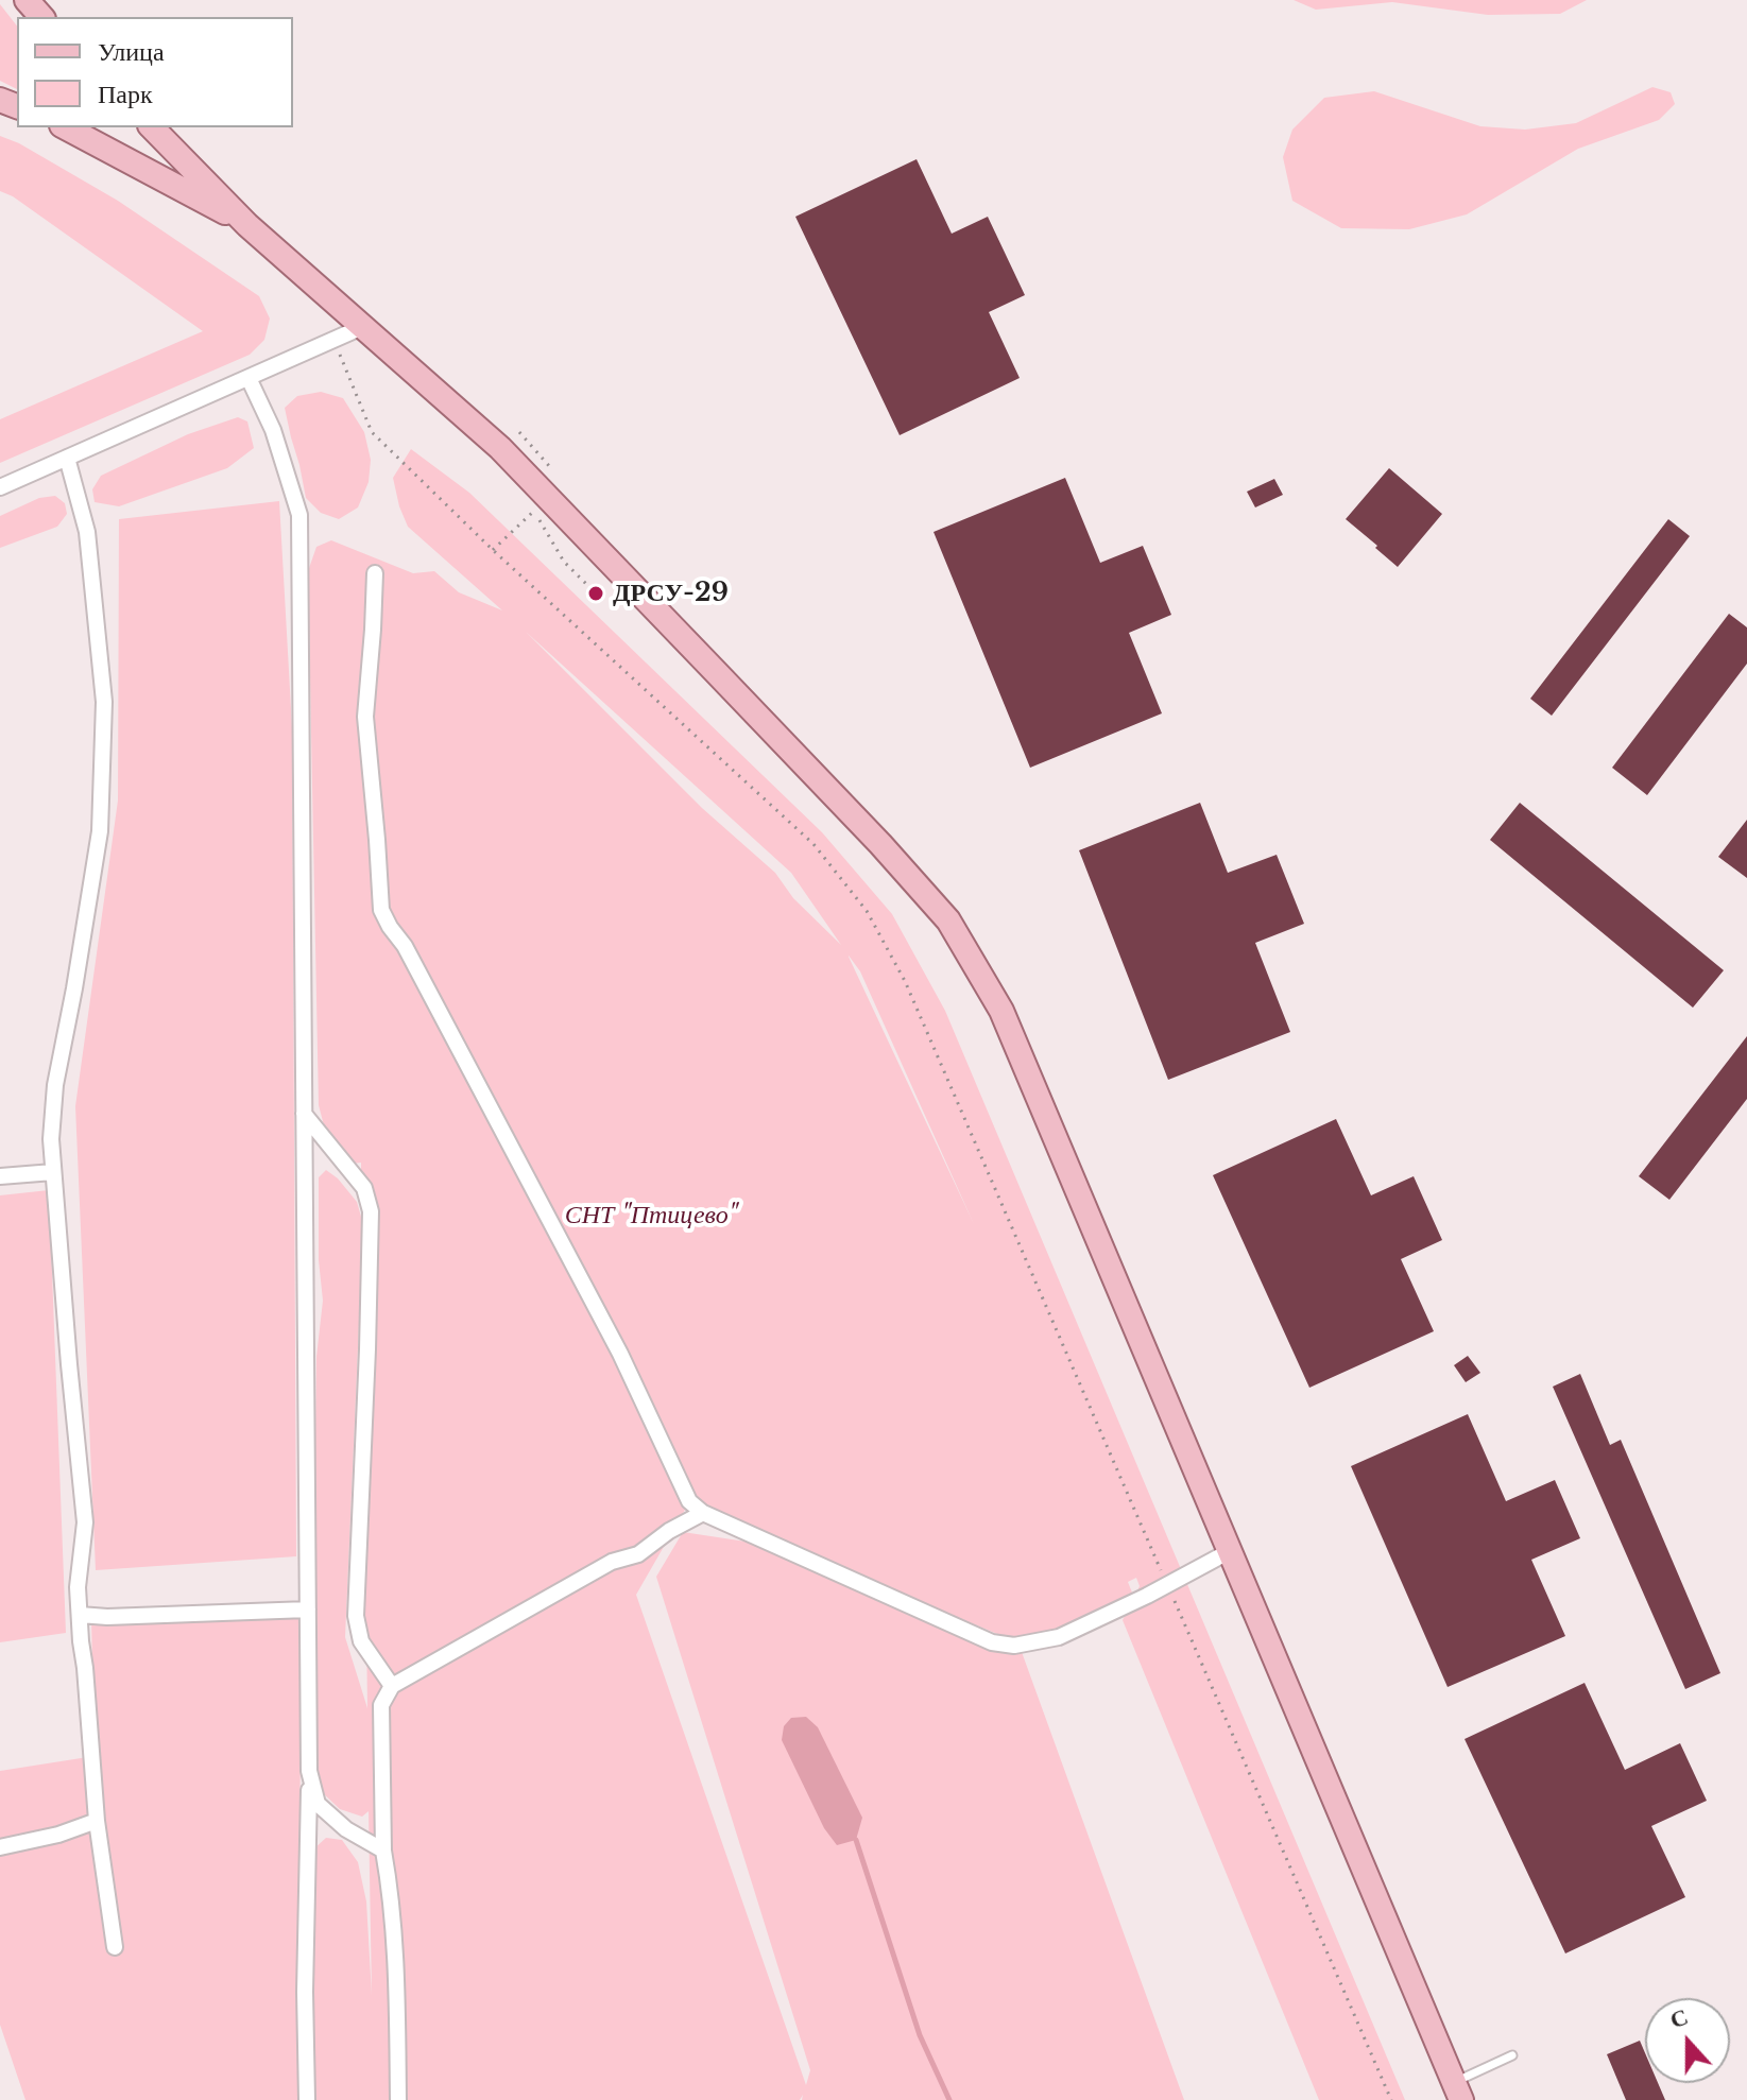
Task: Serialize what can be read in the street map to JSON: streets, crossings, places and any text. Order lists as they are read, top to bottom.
{
  "parks": ["СНТ \"Птицево\""],
  "places": ["ДРСУ-29"],
  "legend": ["Улица", "Парк"],
  "north": "top"
}
